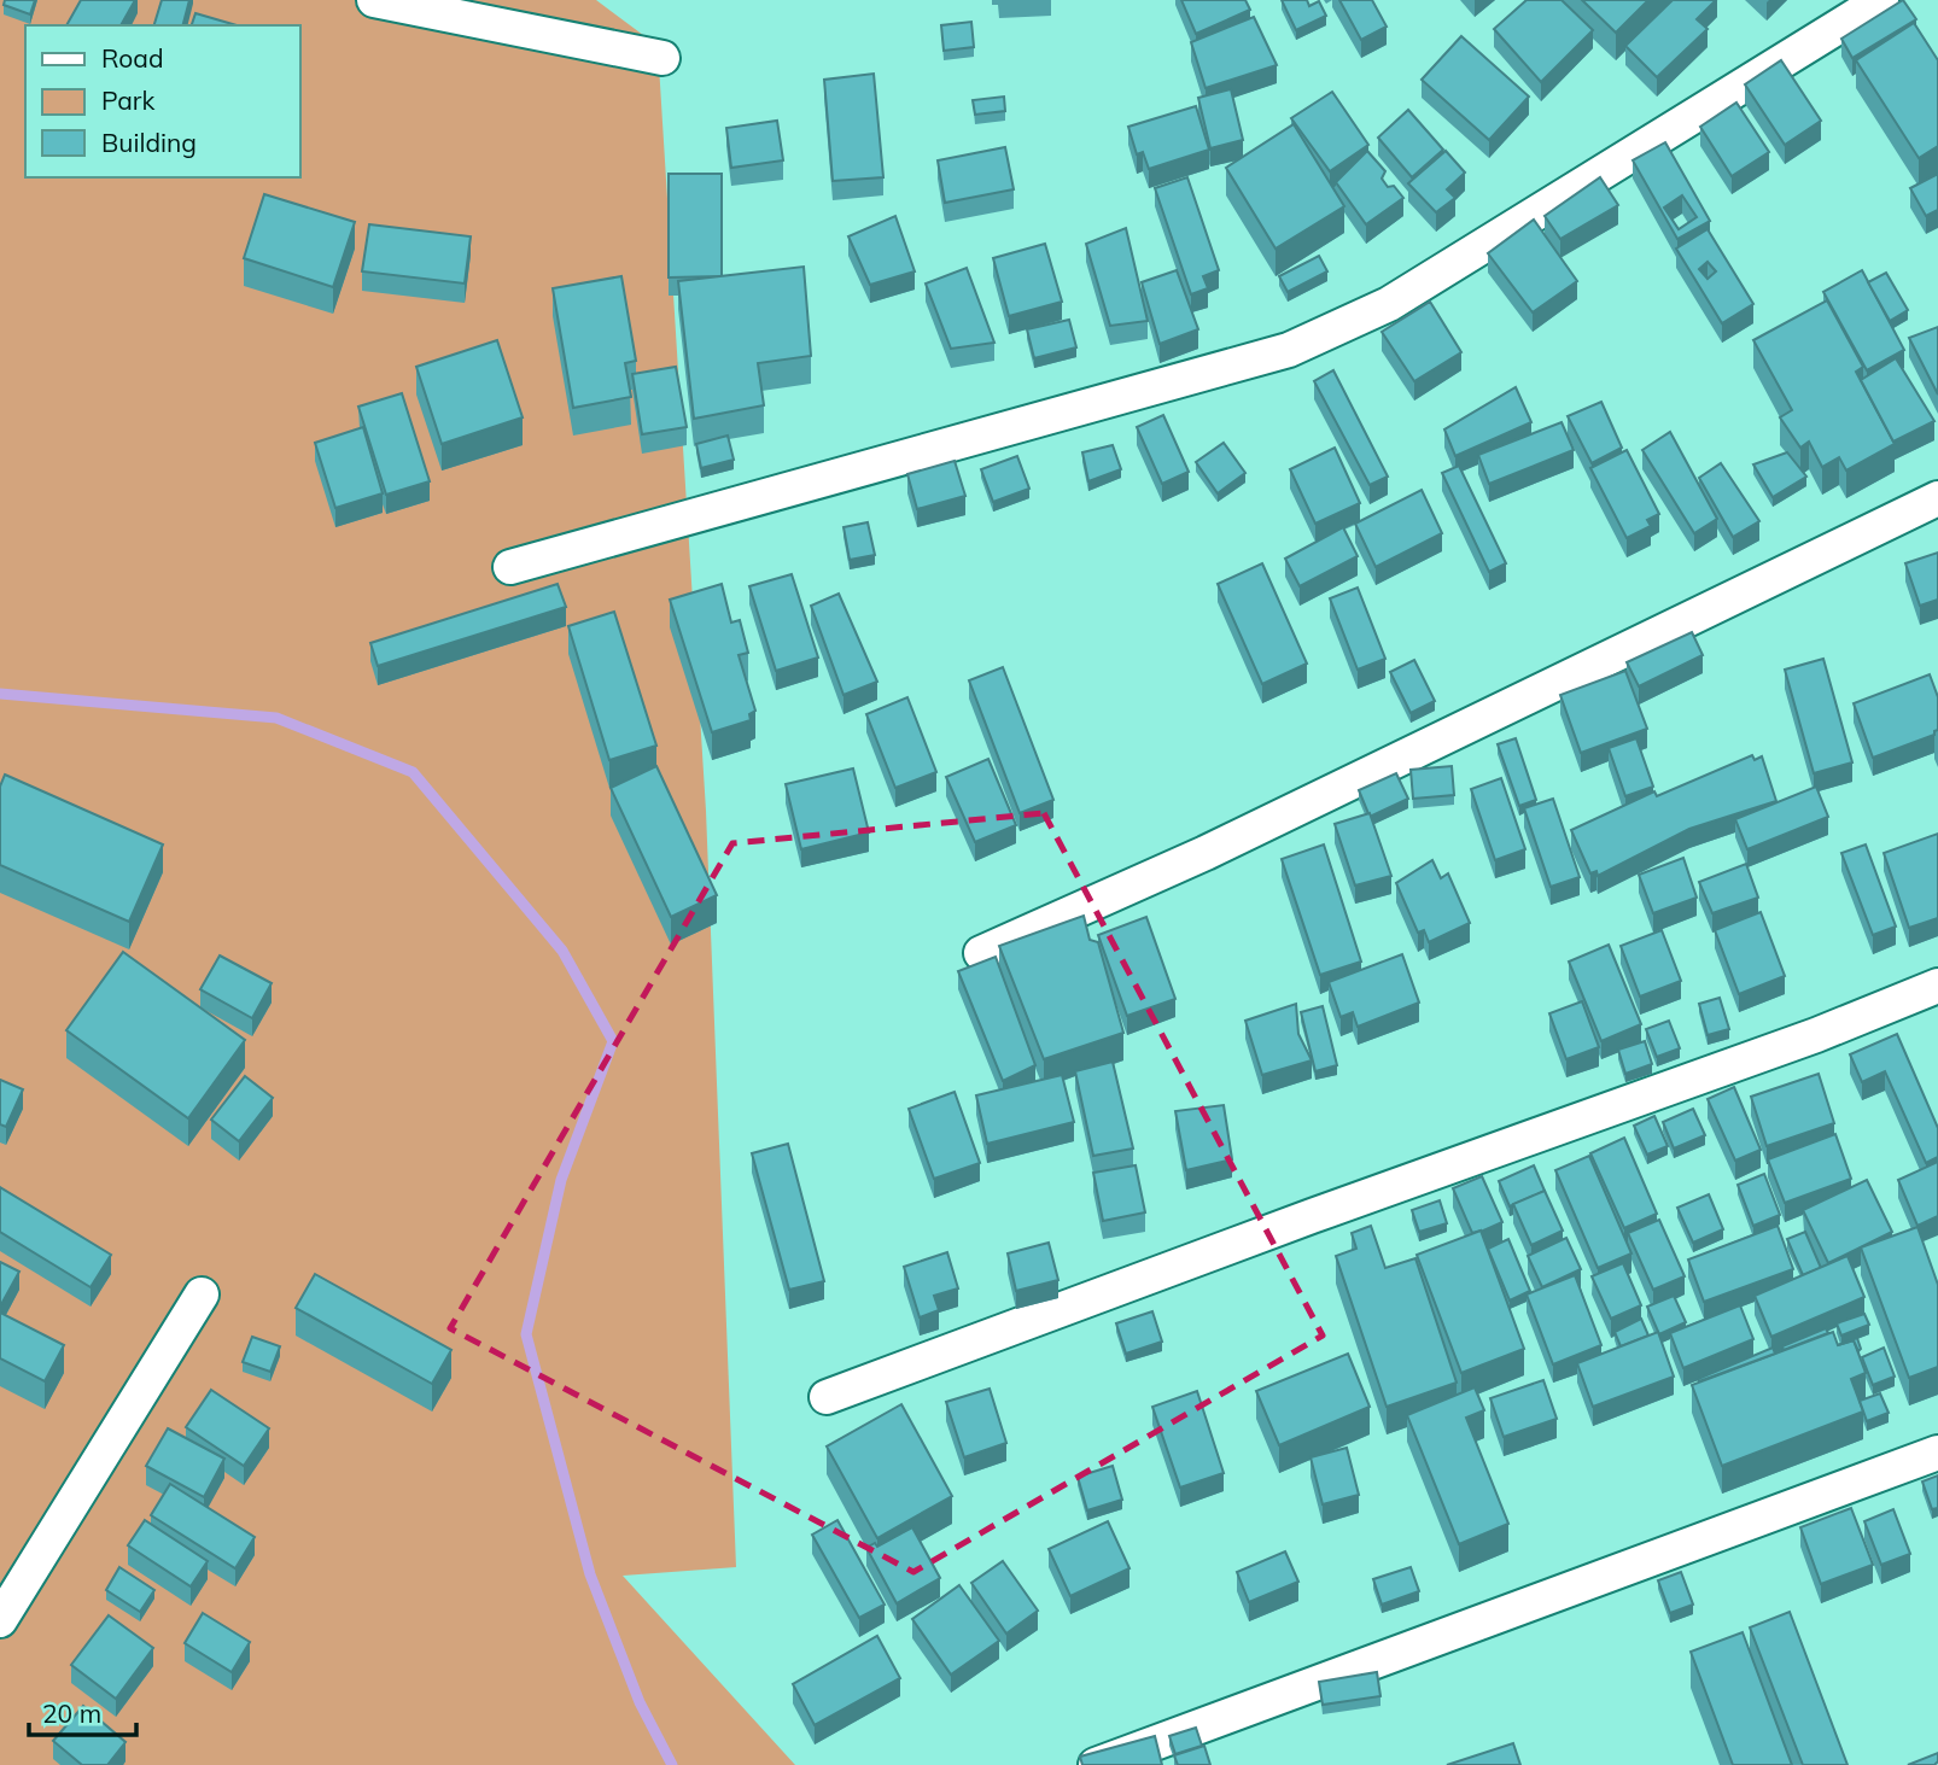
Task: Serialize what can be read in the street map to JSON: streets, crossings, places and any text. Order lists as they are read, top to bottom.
{
  "legend": ["Road", "Park", "Building"],
  "scale_bar": "20 m"
}
